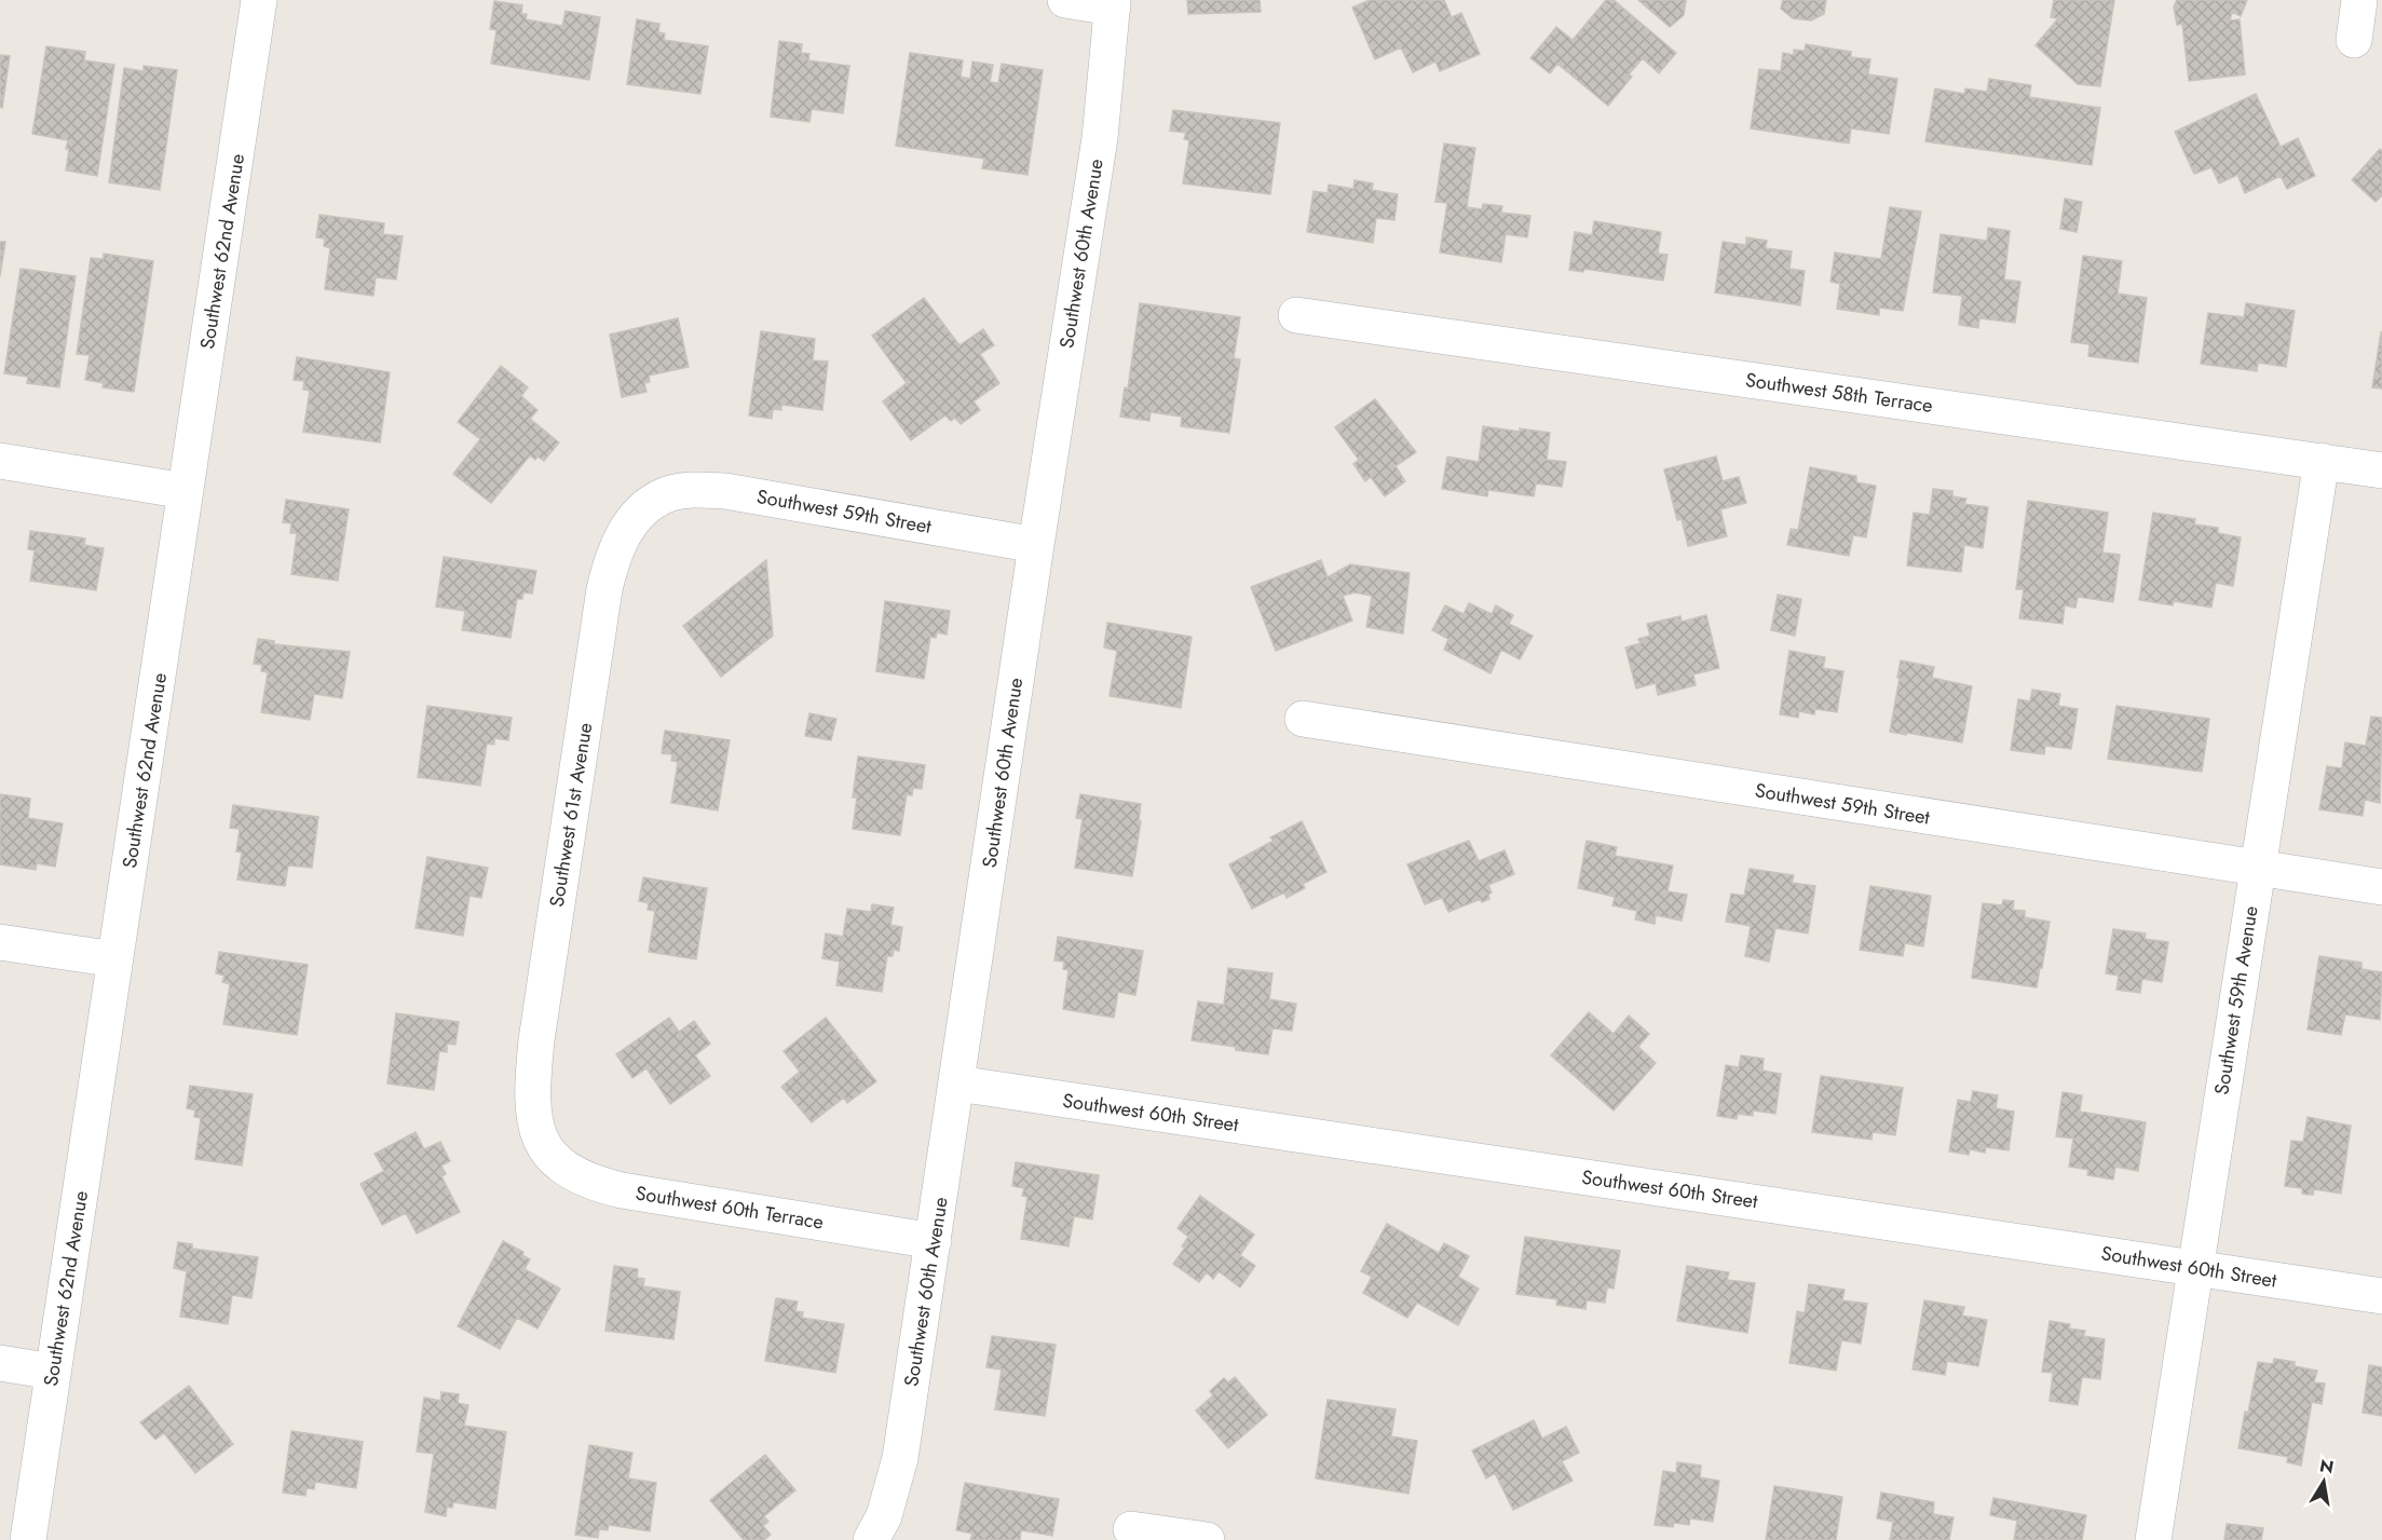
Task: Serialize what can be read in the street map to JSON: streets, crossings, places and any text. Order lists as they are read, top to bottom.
{
  "streets": {
    "street": [
      "Southwest 62nd Avenue",
      "Southwest 60th Avenue",
      "Southwest 58th Terrace",
      "Southwest 59th Street",
      "Southwest 61st Avenue",
      "Southwest 59th Avenue",
      "Southwest 60th Street",
      "Southwest 60th Terrace"
    ]
  },
  "crossings": [
    ["Southwest 60th Avenue", "Southwest 59th Street"],
    ["Southwest 60th Avenue", "Southwest 60th Street"],
    ["Southwest 60th Avenue", "Southwest 60th Terrace"],
    ["Southwest 58th Terrace", "Southwest 59th Avenue"],
    ["Southwest 59th Street", "Southwest 61st Avenue"],
    ["Southwest 59th Street", "Southwest 59th Avenue"],
    ["Southwest 61st Avenue", "Southwest 60th Terrace"],
    ["Southwest 59th Avenue", "Southwest 60th Street"]
  ],
  "north": "top"
}
